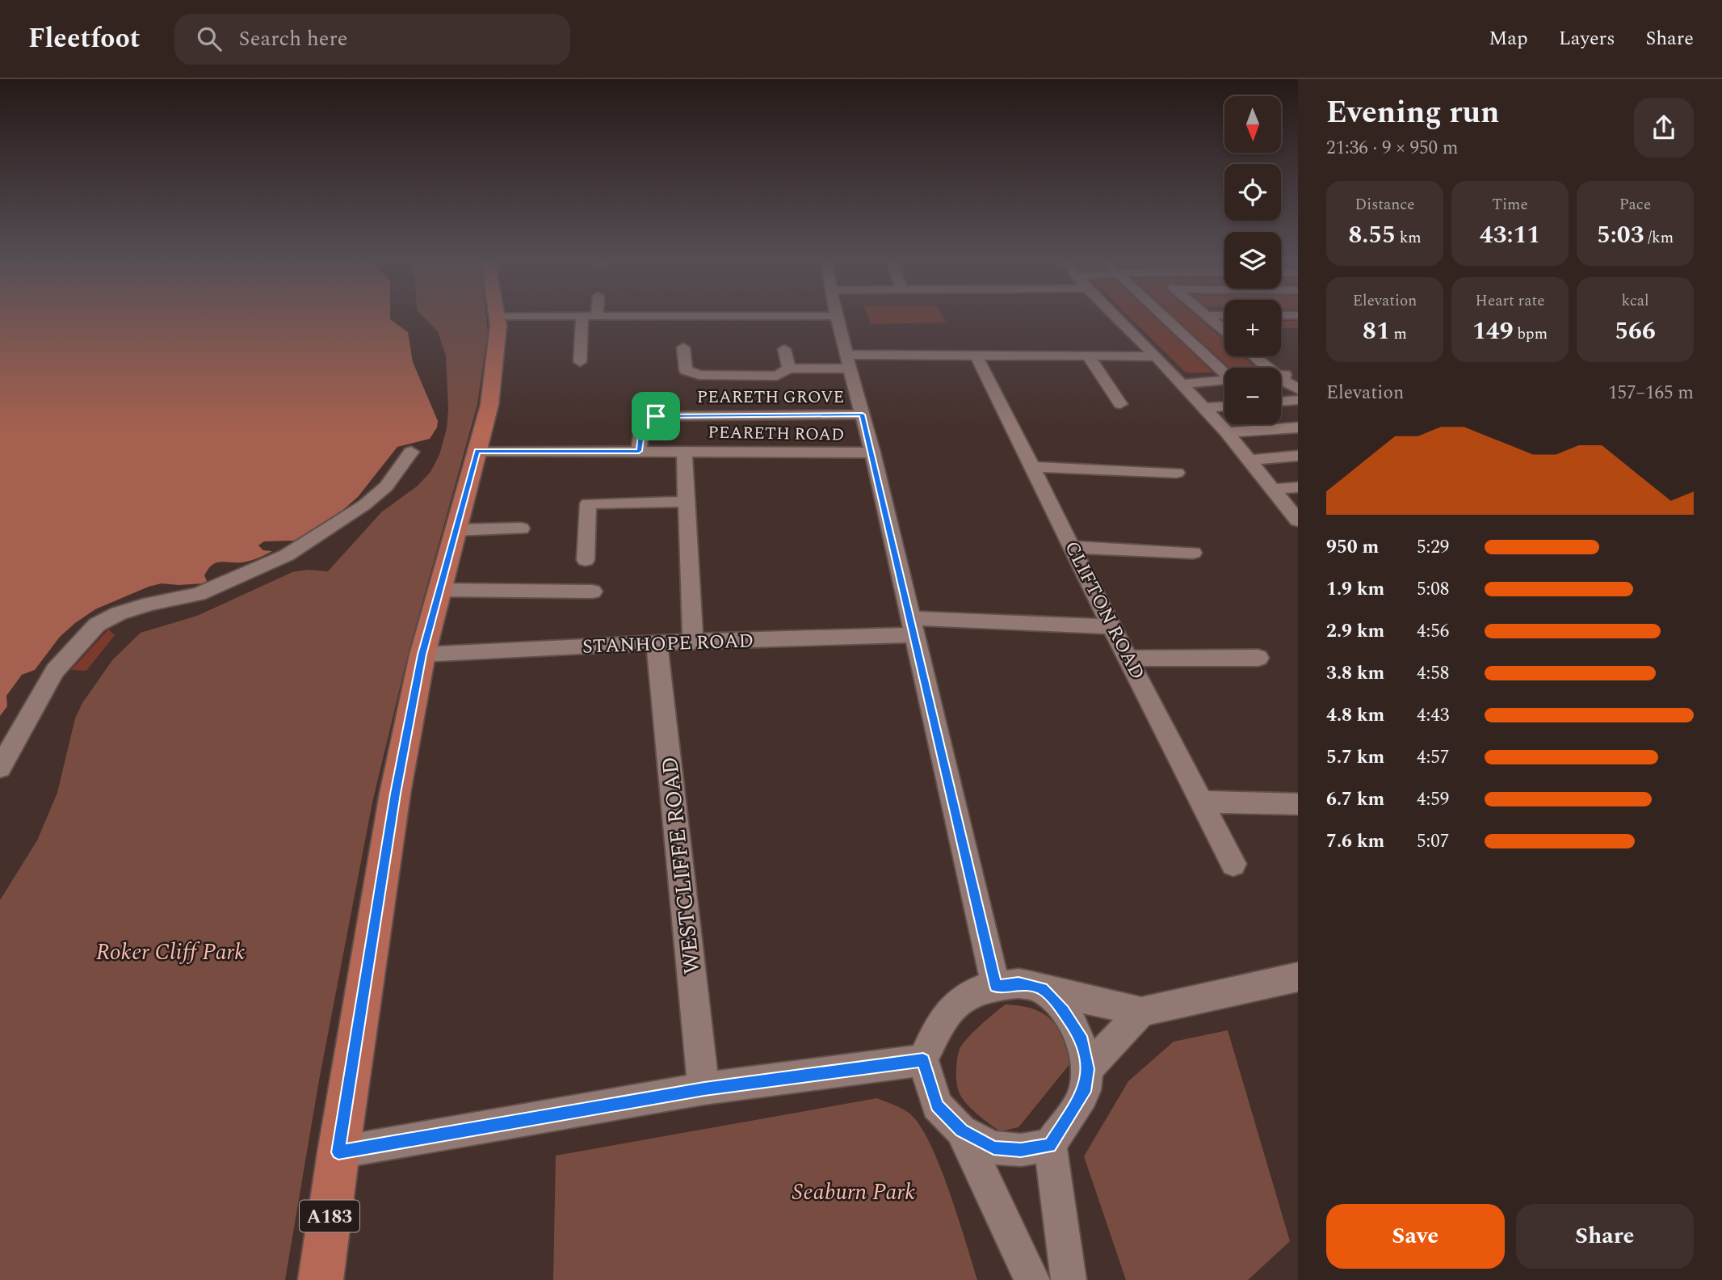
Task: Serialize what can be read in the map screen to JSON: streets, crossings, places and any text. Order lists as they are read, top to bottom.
{
  "streets": {
    "main road": ["A183"],
    "street": [
      "PEARETH GROVE",
      "PEARETH ROAD",
      "CLIFTON ROAD",
      "STANHOPE ROAD",
      "WESTCLIFFE ROAD"
    ]
  },
  "crossings": [
    ["PEARETH GROVE", "PEARETH ROAD"],
    ["PEARETH ROAD", "A183"],
    ["CLIFTON ROAD", "STANHOPE ROAD"],
    ["STANHOPE ROAD", "WESTCLIFFE ROAD"],
    ["STANHOPE ROAD", "A183"]
  ],
  "parks": ["Roker Cliff Park", "Seaburn Park"],
  "north": "bottom",
  "page": {
    "header": "Fleetfoot",
    "search": "Search here",
    "nav": ["Map", "Layers", "Share"],
    "heading": ["Evening run", "21:36 · 9 × 950 m"],
    "map_buttons": ["+", "−"],
    "stats": [
      ["Distance", "8.55 km"],
      ["Time", "43:11"],
      ["Pace", "5:03 /km"],
      ["Elevation", "81 m"],
      ["Heart rate", "149 bpm"],
      ["kcal", "566"]
    ],
    "chart": ["Elevation", "157–165 m"],
    "list": [
      {
        "name": "950 m",
        "note": "5:29"
      },
      {
        "name": "1.9 km",
        "note": "5:08"
      },
      {
        "name": "2.9 km",
        "note": "4:56"
      },
      {
        "name": "3.8 km",
        "note": "4:58"
      },
      {
        "name": "4.8 km",
        "note": "4:43"
      },
      {
        "name": "5.7 km",
        "note": "4:57"
      },
      {
        "name": "6.7 km",
        "note": "4:59"
      },
      {
        "name": "7.6 km",
        "note": "5:07"
      }
    ],
    "buttons": ["Save", "Share"]
  }
}
